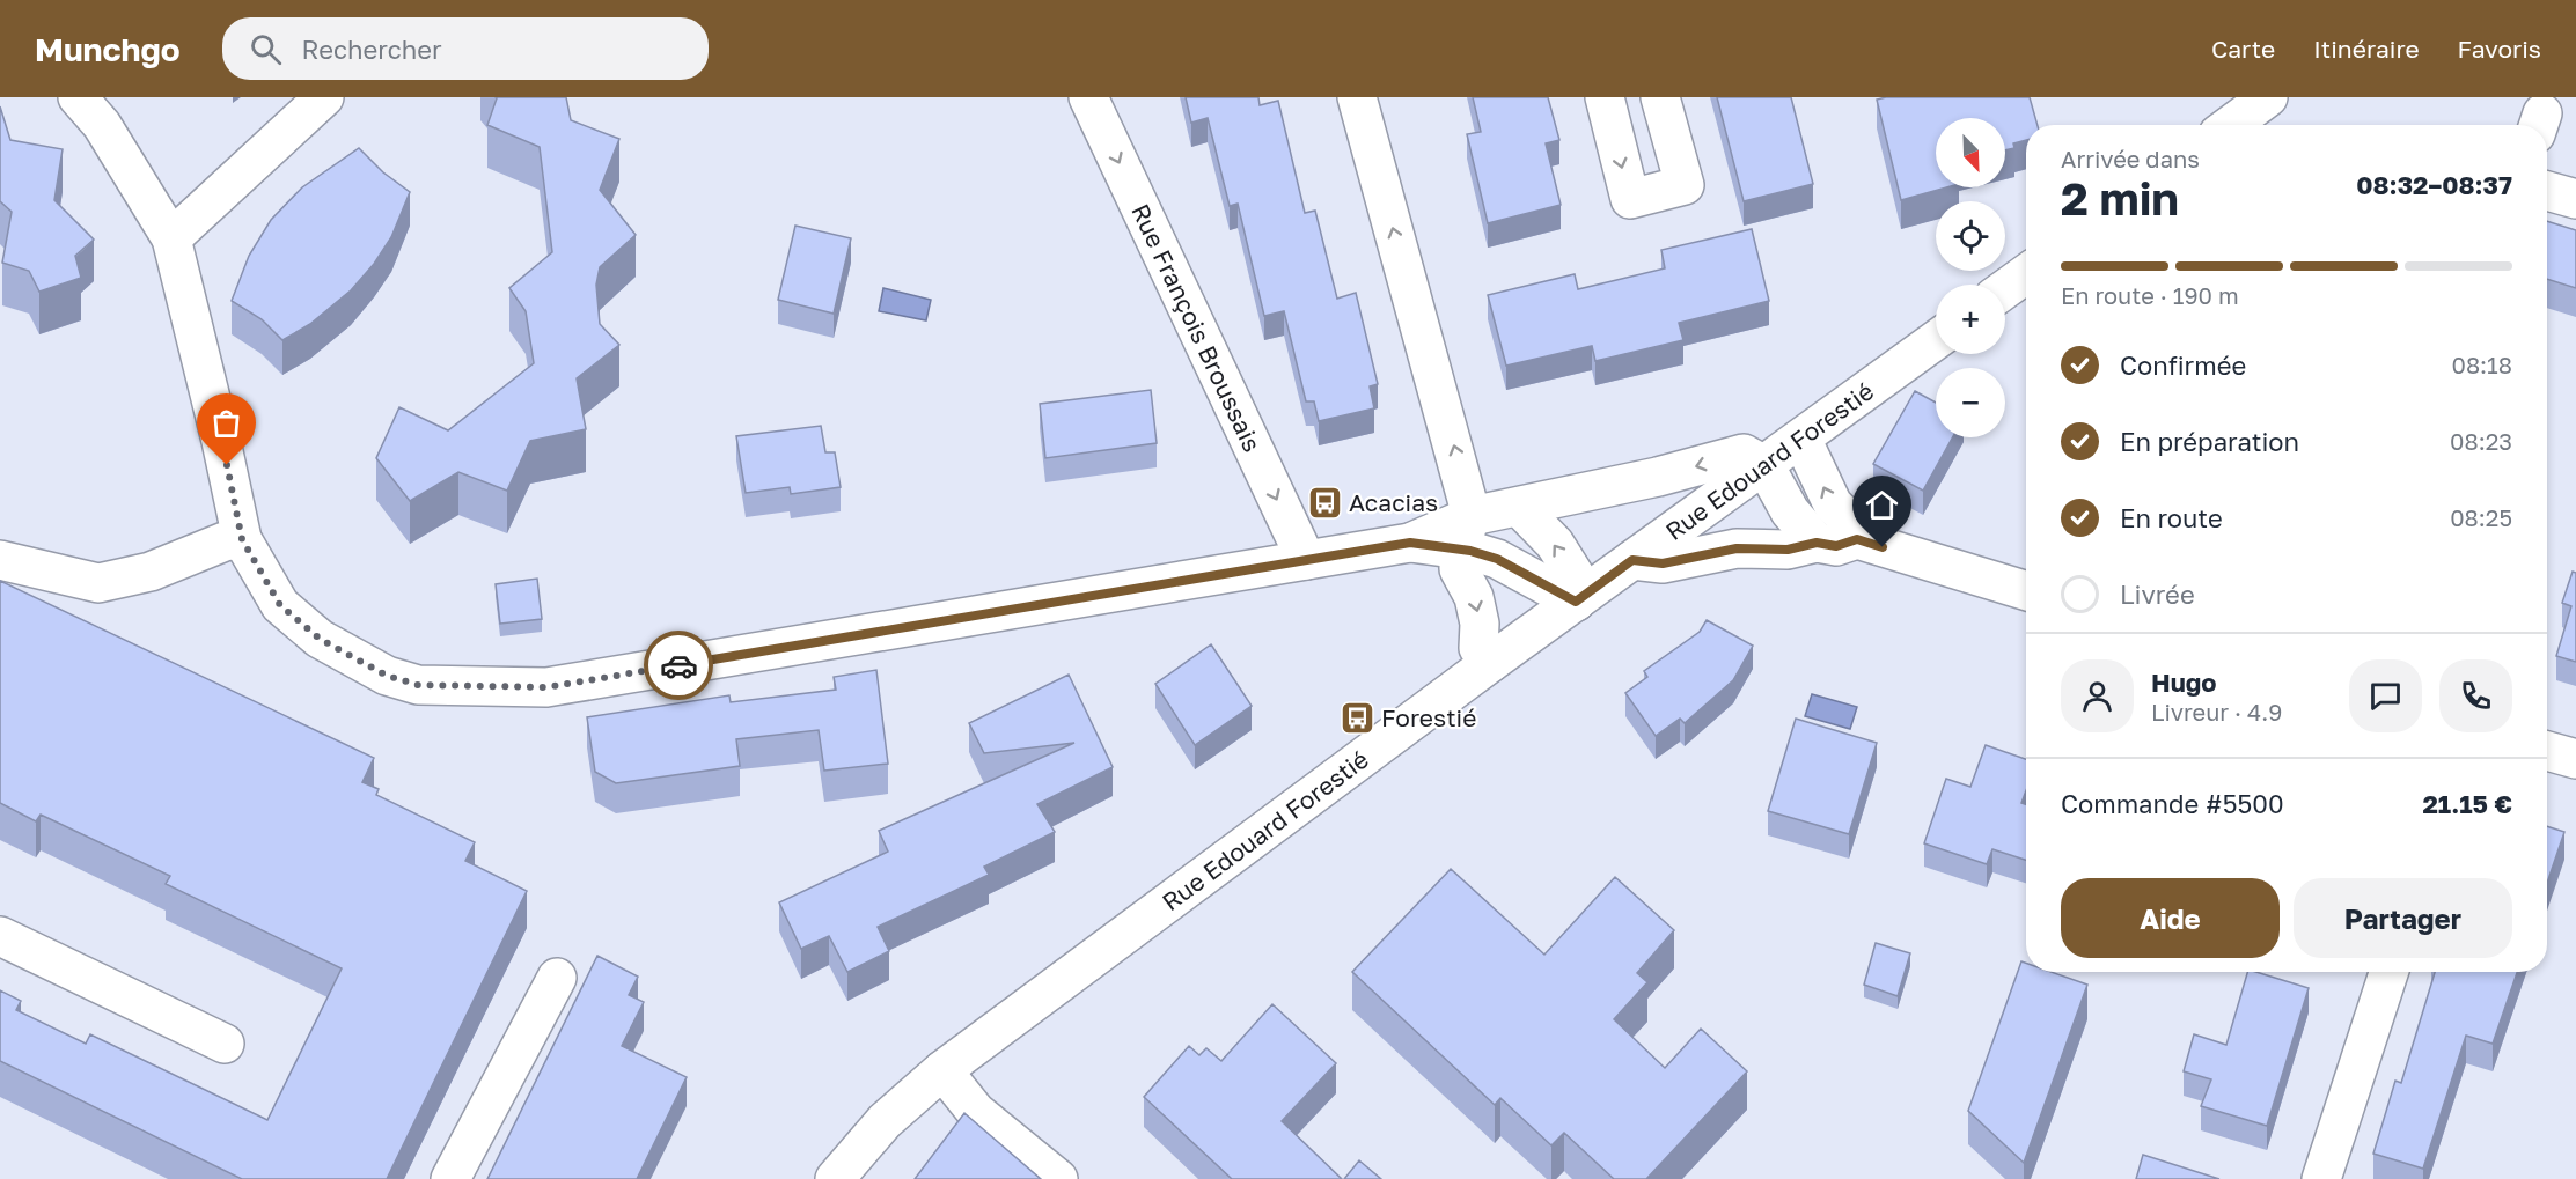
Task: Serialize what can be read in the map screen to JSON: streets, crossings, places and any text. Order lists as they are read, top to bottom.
{
  "streets": {
    "street": ["Rue François Broussais", "Rue Edouard Forestié"]
  },
  "places": {
    "bus stop": ["Acacias", "Forestié"]
  },
  "north": "bottom right",
  "page": {
    "header": "Munchgo",
    "search": "Rechercher",
    "nav": ["Carte", "Itinéraire", "Favoris"],
    "map_buttons": ["+", "−"],
    "heading": ["2 min", "Arrivée dans", "08:32–08:37"],
    "panel": [
      "Hugo",
      "Livreur · 4.9",
      "Commande #5500",
      "21.15 €"
    ],
    "bar": "En route · 190 m",
    "list": [
      ["Confirmée", "08:18"],
      ["En préparation", "08:23"],
      ["En route", "08:25"],
      "Livrée"
    ],
    "buttons": ["Aide", "Partager"]
  }
}
